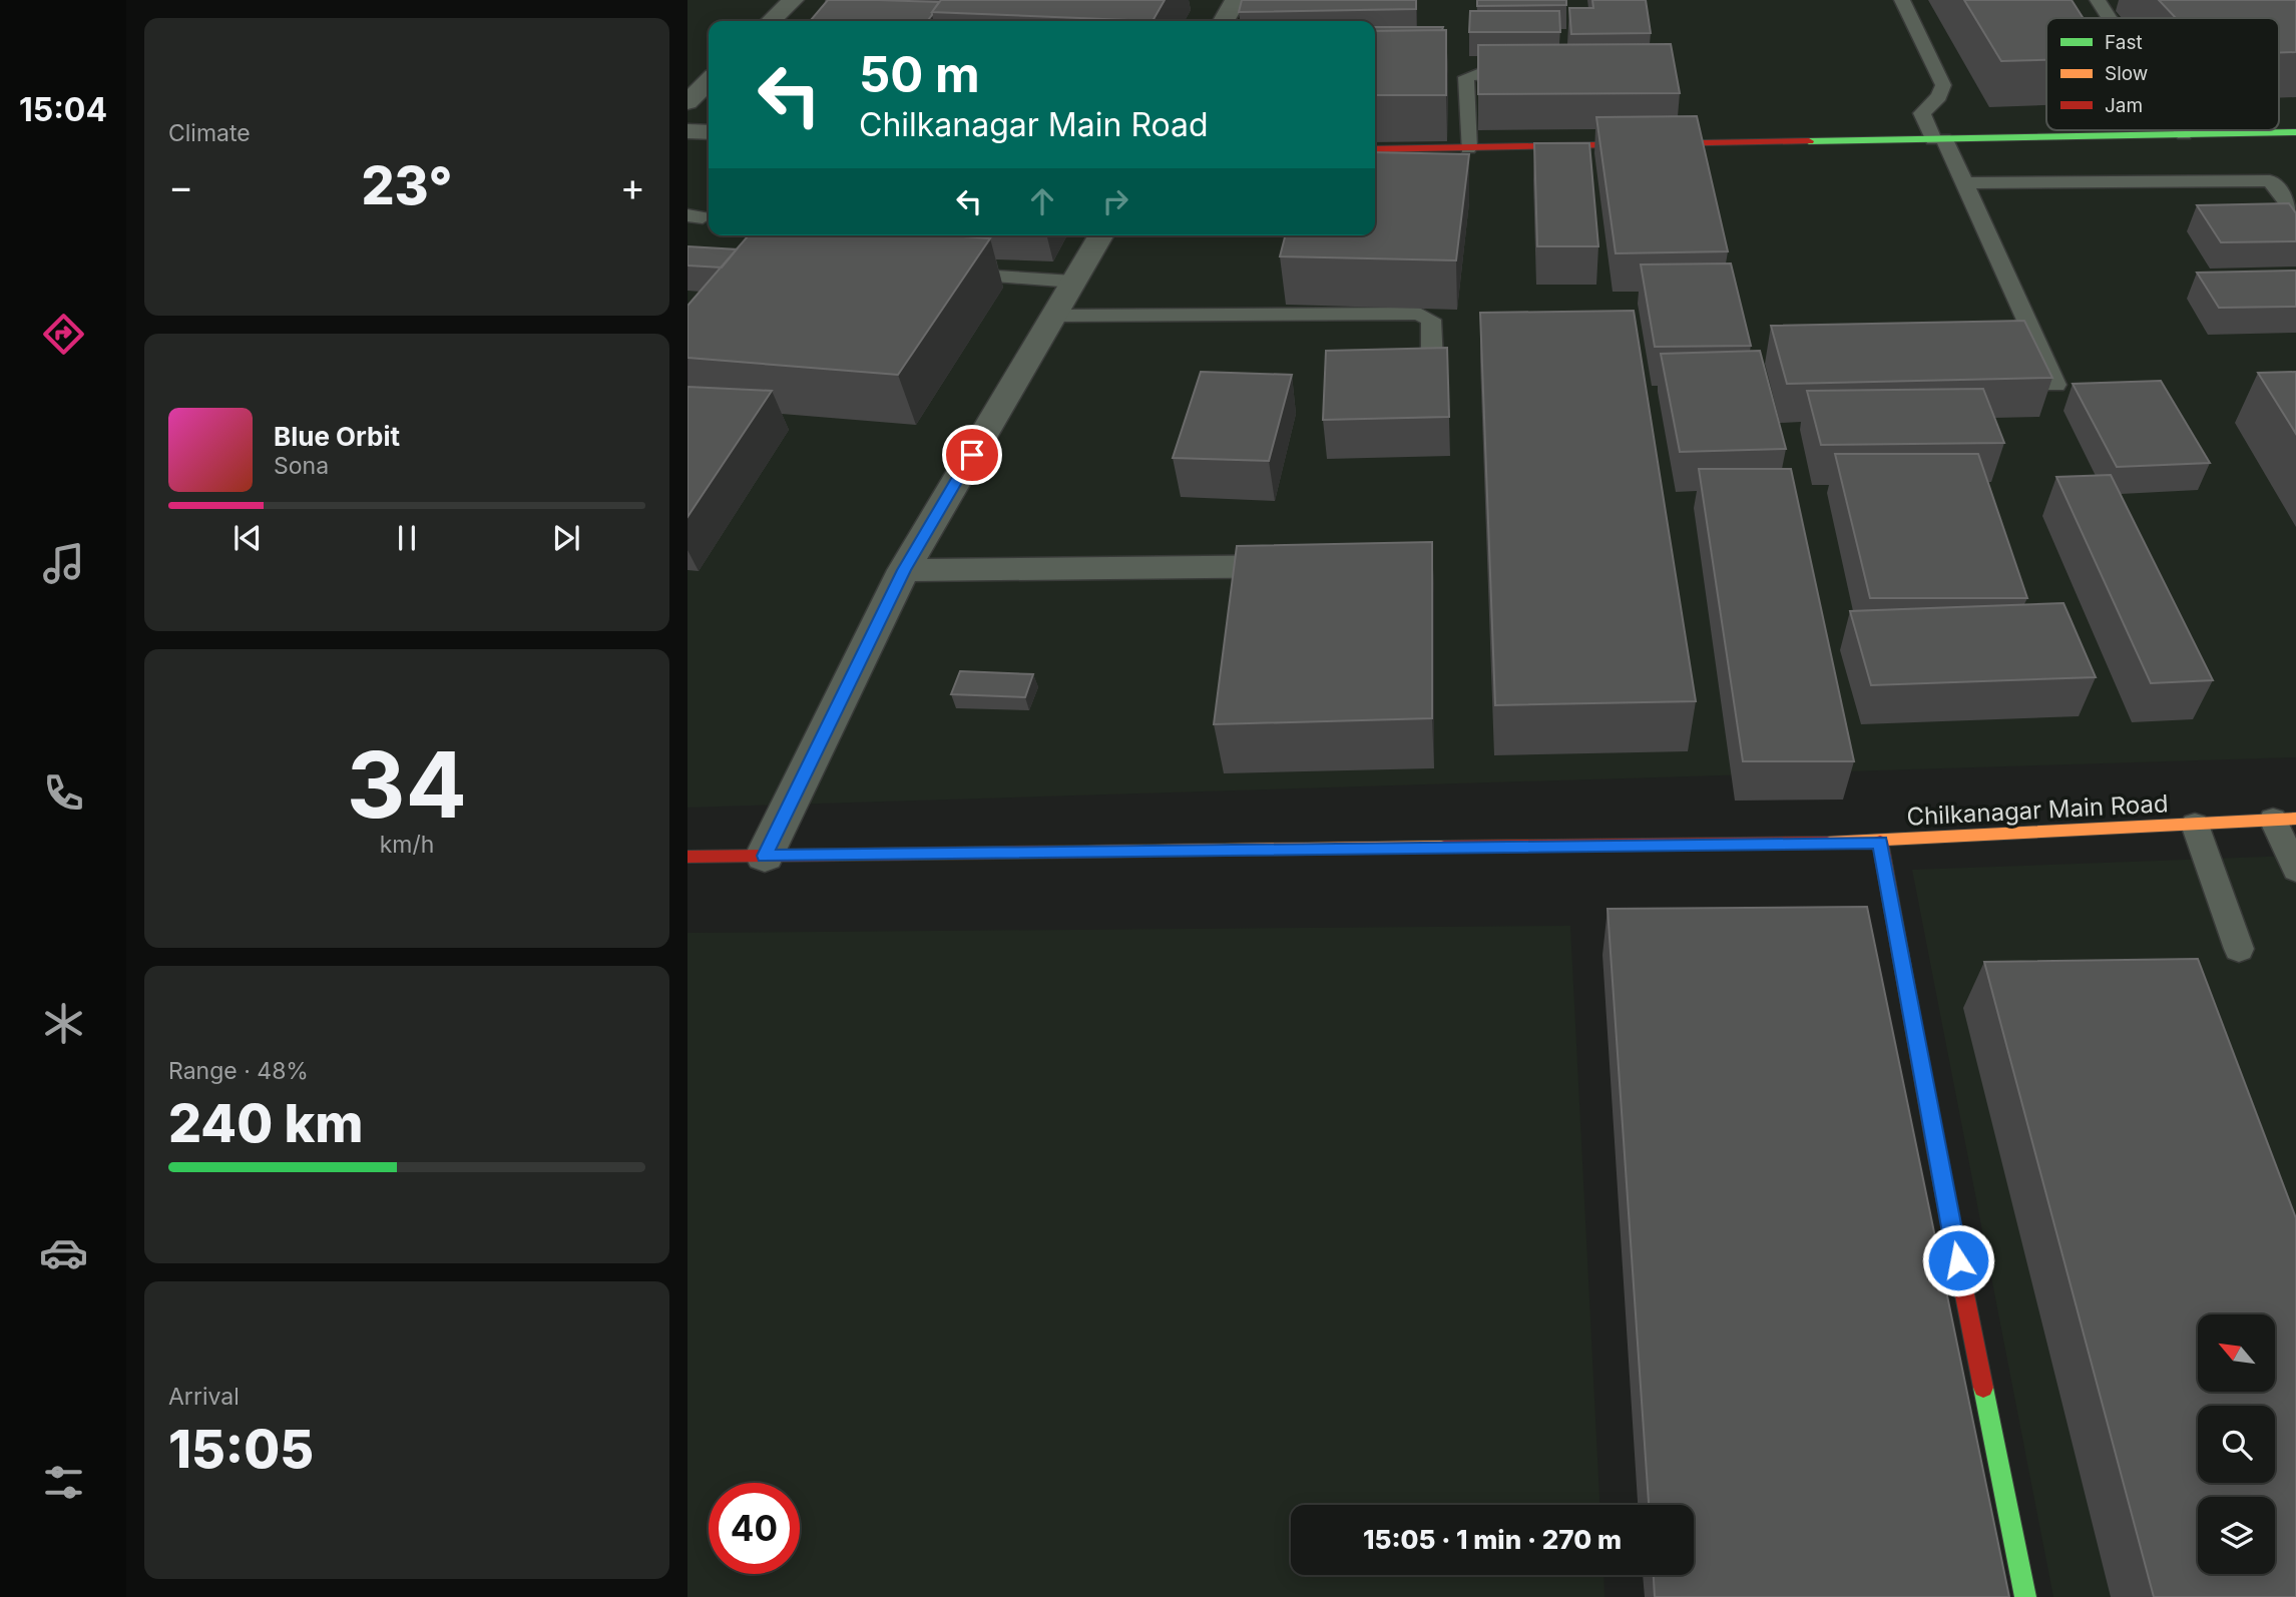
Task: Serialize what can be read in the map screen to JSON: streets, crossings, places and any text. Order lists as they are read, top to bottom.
{
  "streets": {
    "street": ["Chilkanagar Main Road"]
  },
  "legend": ["Fast", "Slow", "Jam"],
  "north": "top left",
  "page": {
    "tabs": "15:04",
    "tile": [
      "Climate",
      ["34", "km/h"],
      ["Range · 48%", "240 km"],
      ["Arrival", "15:05"]
    ],
    "turn": ["50 m", "Chilkanagar Main Road"],
    "heat": ["−", "23°", "+"],
    "song": ["Blue Orbit", "Sona"],
    "limit": "40",
    "trip": "15:05 · 1 min · 270 m"
  }
}
